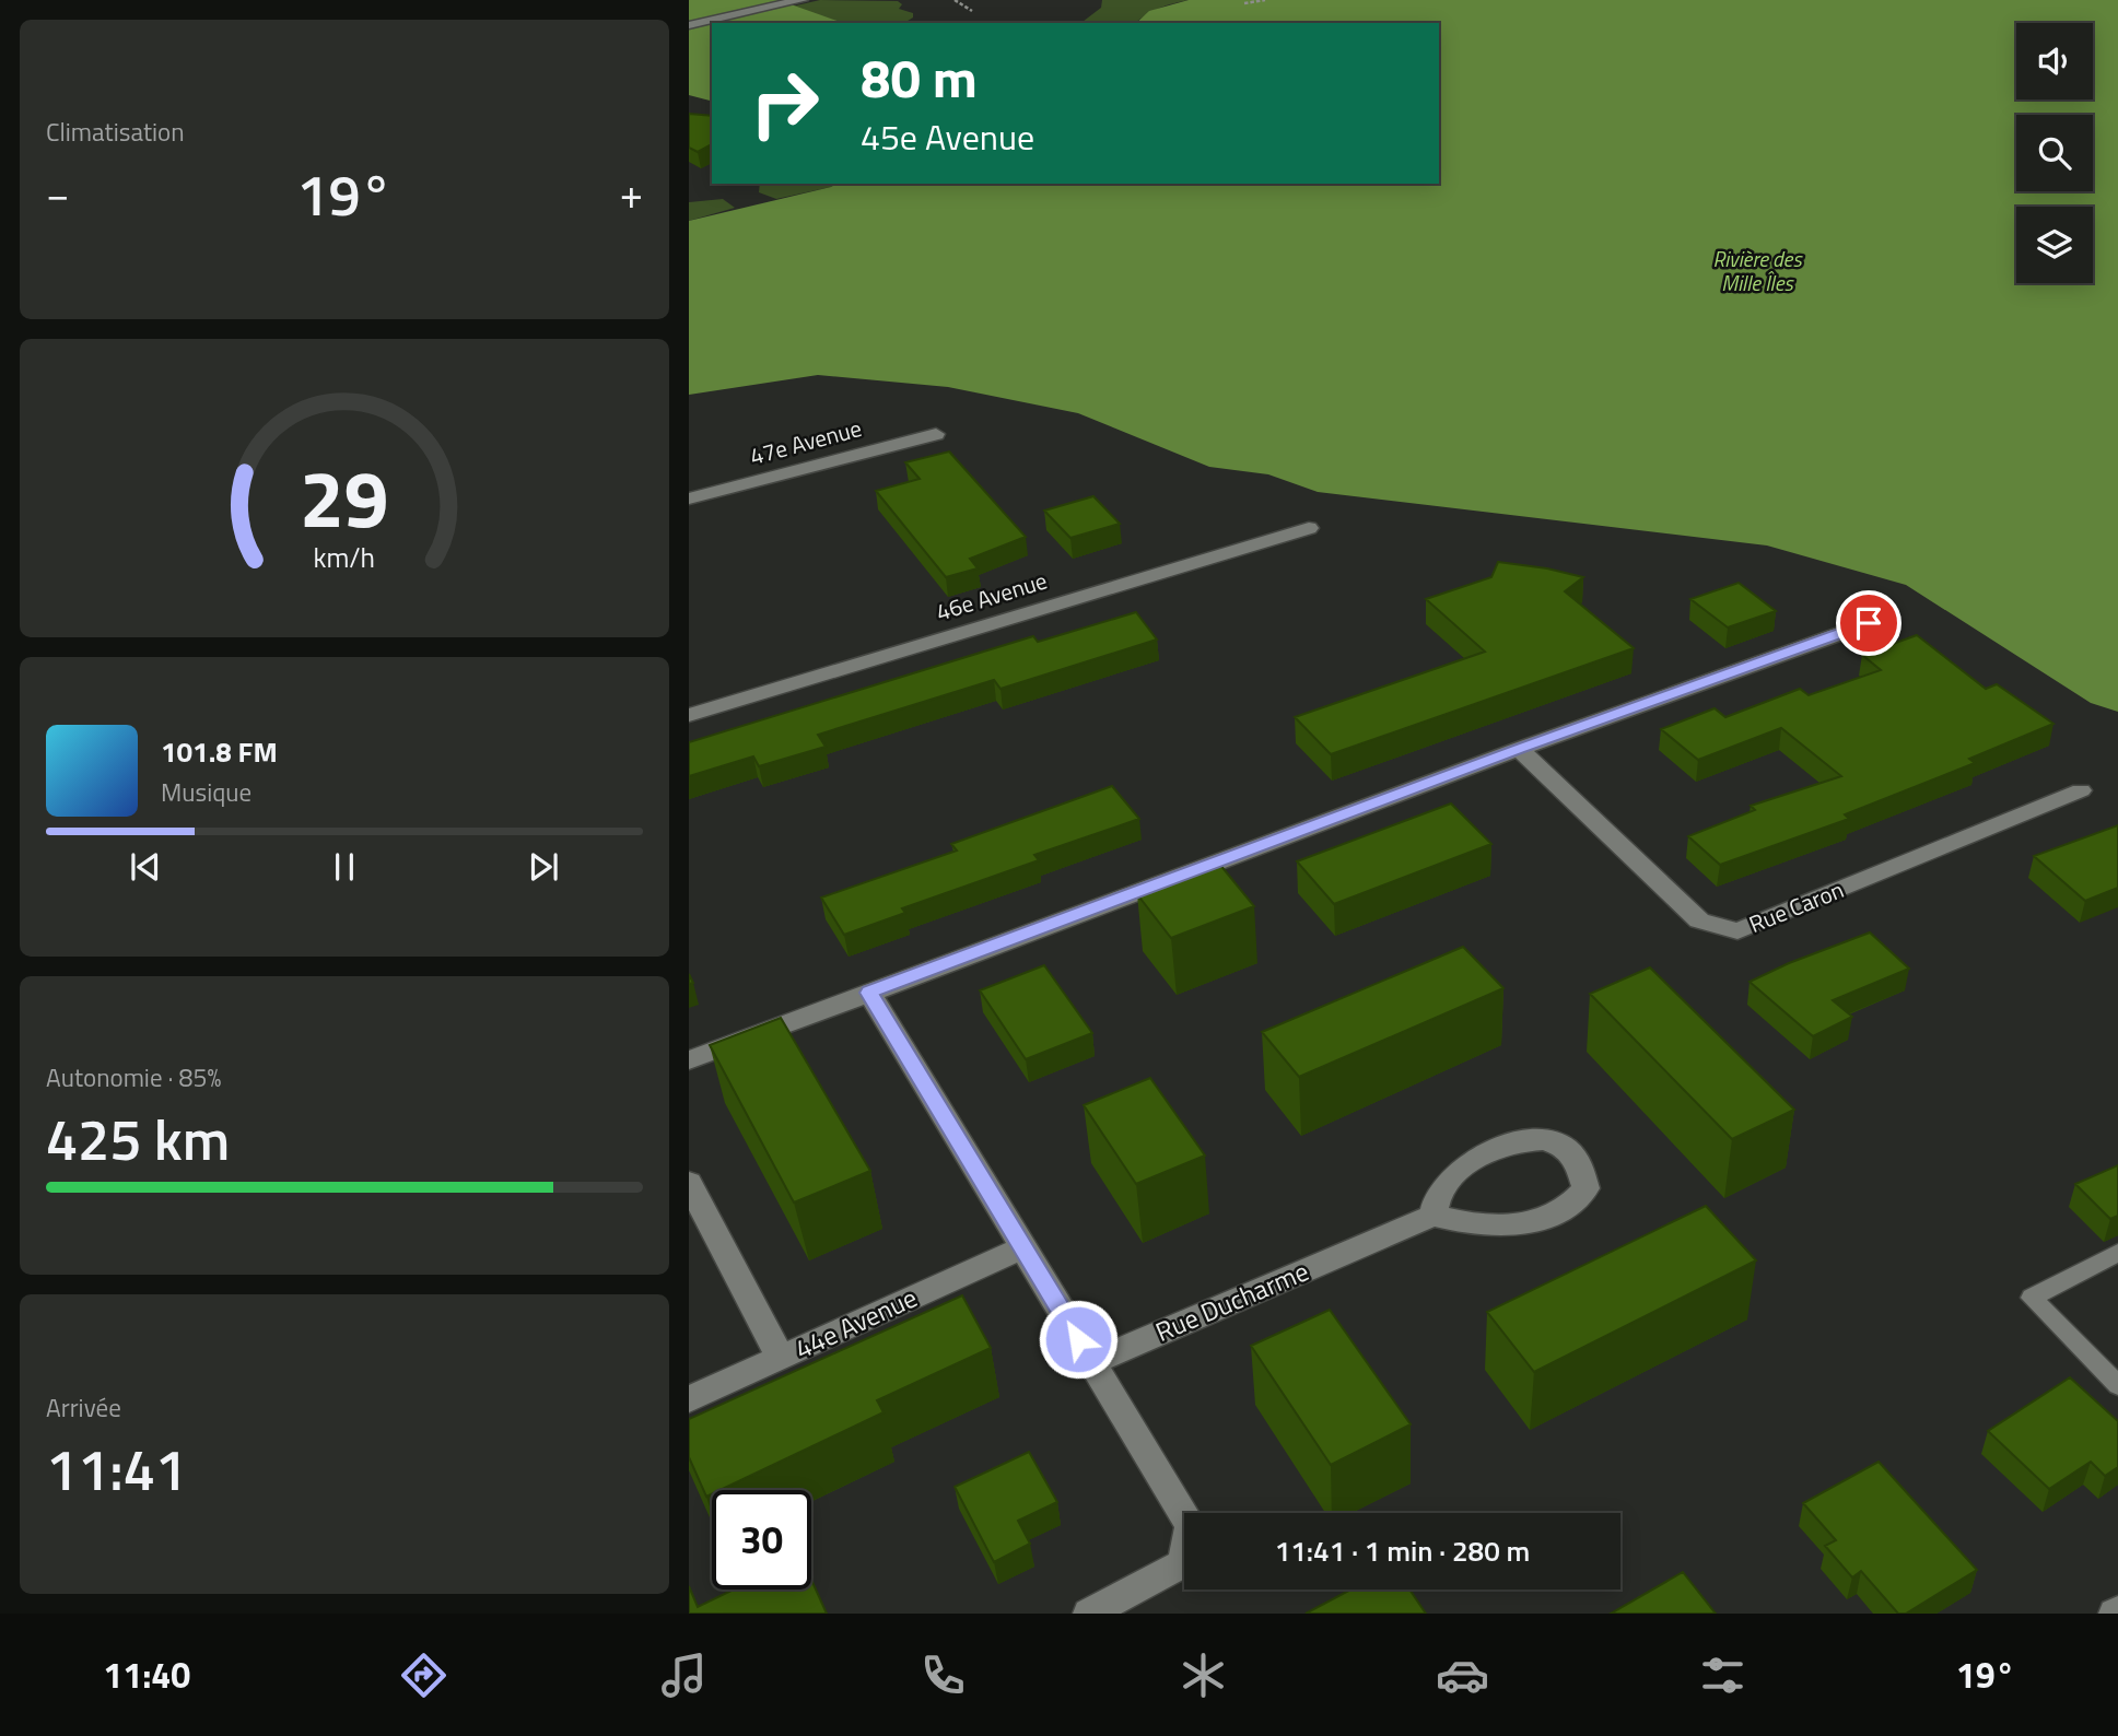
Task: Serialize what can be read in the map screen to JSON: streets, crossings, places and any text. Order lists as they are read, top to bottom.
{
  "streets": {
    "street": [
      "47e Avenue",
      "46e Avenue",
      "Rue Caron",
      "Rue Ducharme",
      "44e Avenue"
    ]
  },
  "water": ["Rivière des Mille Îles"],
  "page": {
    "tile": [
      "Climatisation",
      ["Autonomie · 85%", "425 km"],
      ["Arrivée", "11:41"]
    ],
    "turn": ["80 m", "45e Avenue"],
    "heat": ["−", "19°", "+"],
    "song": ["101.8 FM", "Musique"],
    "limit": "30",
    "trip": "11:41 · 1 min · 280 m",
    "tabs": ["11:40", "19°"],
    "gauge": ["29", "km/h"]
  }
}
